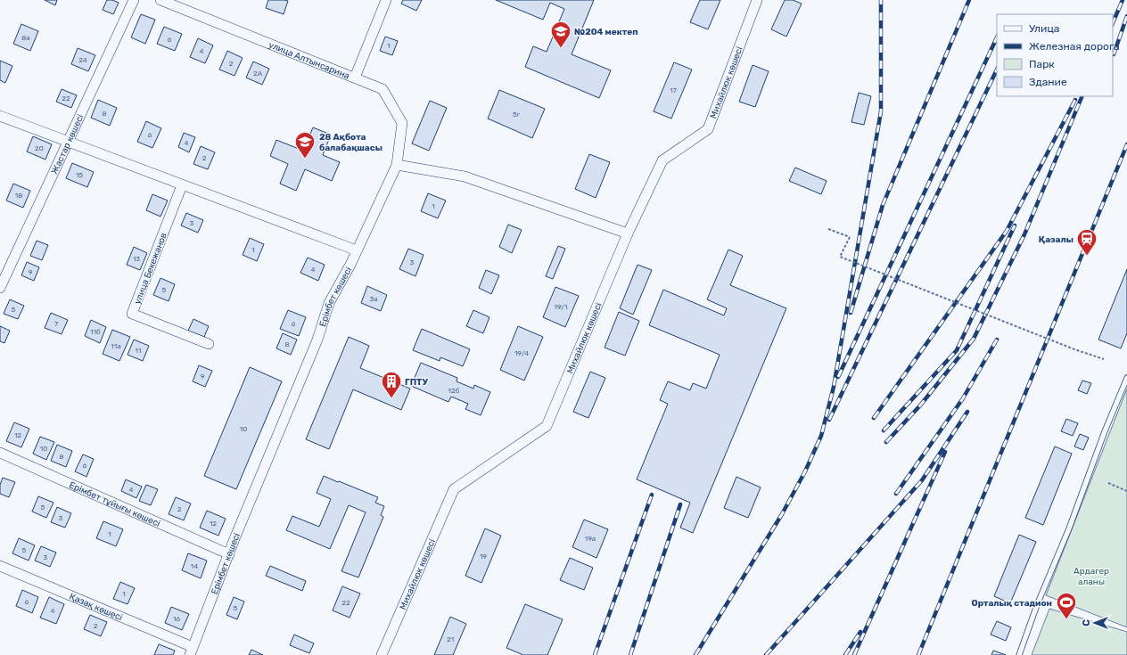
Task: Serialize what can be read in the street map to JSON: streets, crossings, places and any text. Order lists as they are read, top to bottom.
{
  "streets": {
    "street": [
      "улица Алтынсарина",
      "Михайлюк көшесі",
      "Жастар көшесі",
      "улица Бекежанов",
      "Ерімбет көшесі",
      "Ерімбет тұйығы көшесі",
      "Қазақ көшесі"
    ]
  },
  "crossings": [
    ["улица Алтынсарина", "Ерімбет көшесі"],
    ["Ерімбет көшесі", "Ерімбет тұйығы көшесі"],
    ["Ерімбет көшесі", "Қазақ көшесі"]
  ],
  "parks": ["Ардагер аланы"],
  "places": {
    "school or university": ["№204 мектеп", "28 Ақбота балабақшасы"],
    "station": ["Қазалы"],
    "building": ["ГПТУ"],
    "sports": ["Орталық стадион"]
  },
  "house_numbers": [
    "8а",
    "6",
    "1",
    "4",
    "24",
    "2",
    "2А",
    "17",
    "22",
    "8",
    "5г",
    "6",
    "4",
    "20",
    "2",
    "15",
    "18",
    "1",
    "3",
    "1",
    "13",
    "3",
    "4",
    "9",
    "5",
    "3а",
    "19/1",
    "5",
    "7",
    "6",
    "11б",
    "8",
    "11а",
    "11",
    "19/4",
    "9",
    "12б",
    "10",
    "12",
    "10",
    "8",
    "6",
    "4",
    "5",
    "2",
    "3",
    "12",
    "1",
    "19а",
    "5",
    "19",
    "3",
    "14",
    "1",
    "6",
    "22",
    "5",
    "4",
    "16",
    "2",
    "21"
  ],
  "legend": [
    "Улица",
    "Железная дорога",
    "Парк",
    "Здание"
  ],
  "north": "left"
}
